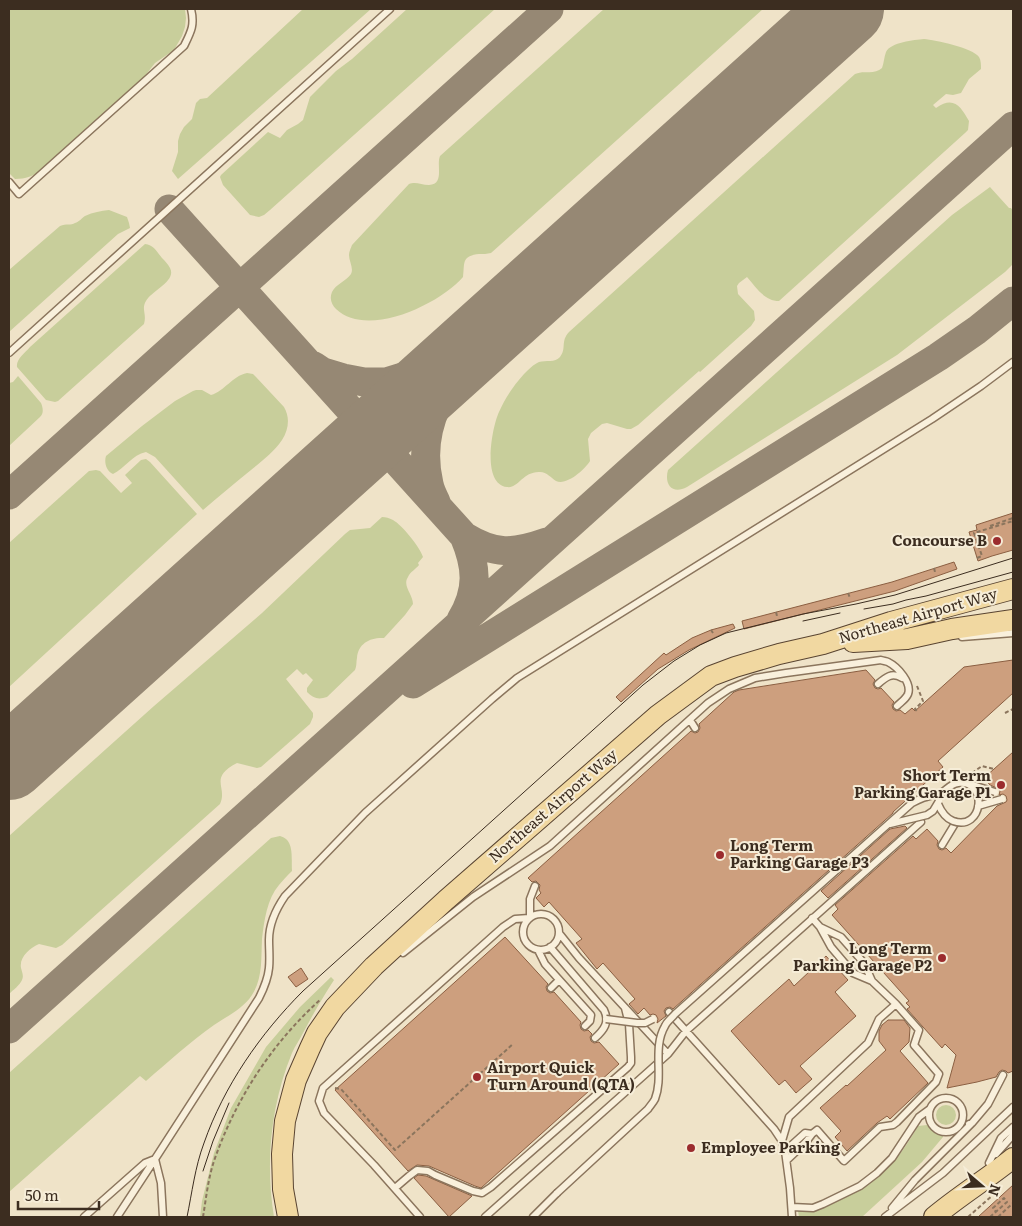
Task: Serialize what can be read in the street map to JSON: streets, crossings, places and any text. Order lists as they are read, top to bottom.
{
  "streets": {
    "main road": ["Northeast Airport Way"]
  },
  "places": [
    "Concourse B",
    "Short Term Parking Garage P1",
    "Long Term Parking Garage P3",
    "Long Term Parking Garage P2",
    "Airport Quick Turn Around (QTA)",
    "Employee Parking"
  ],
  "scale_bar": "50 m",
  "north": "right"
}
